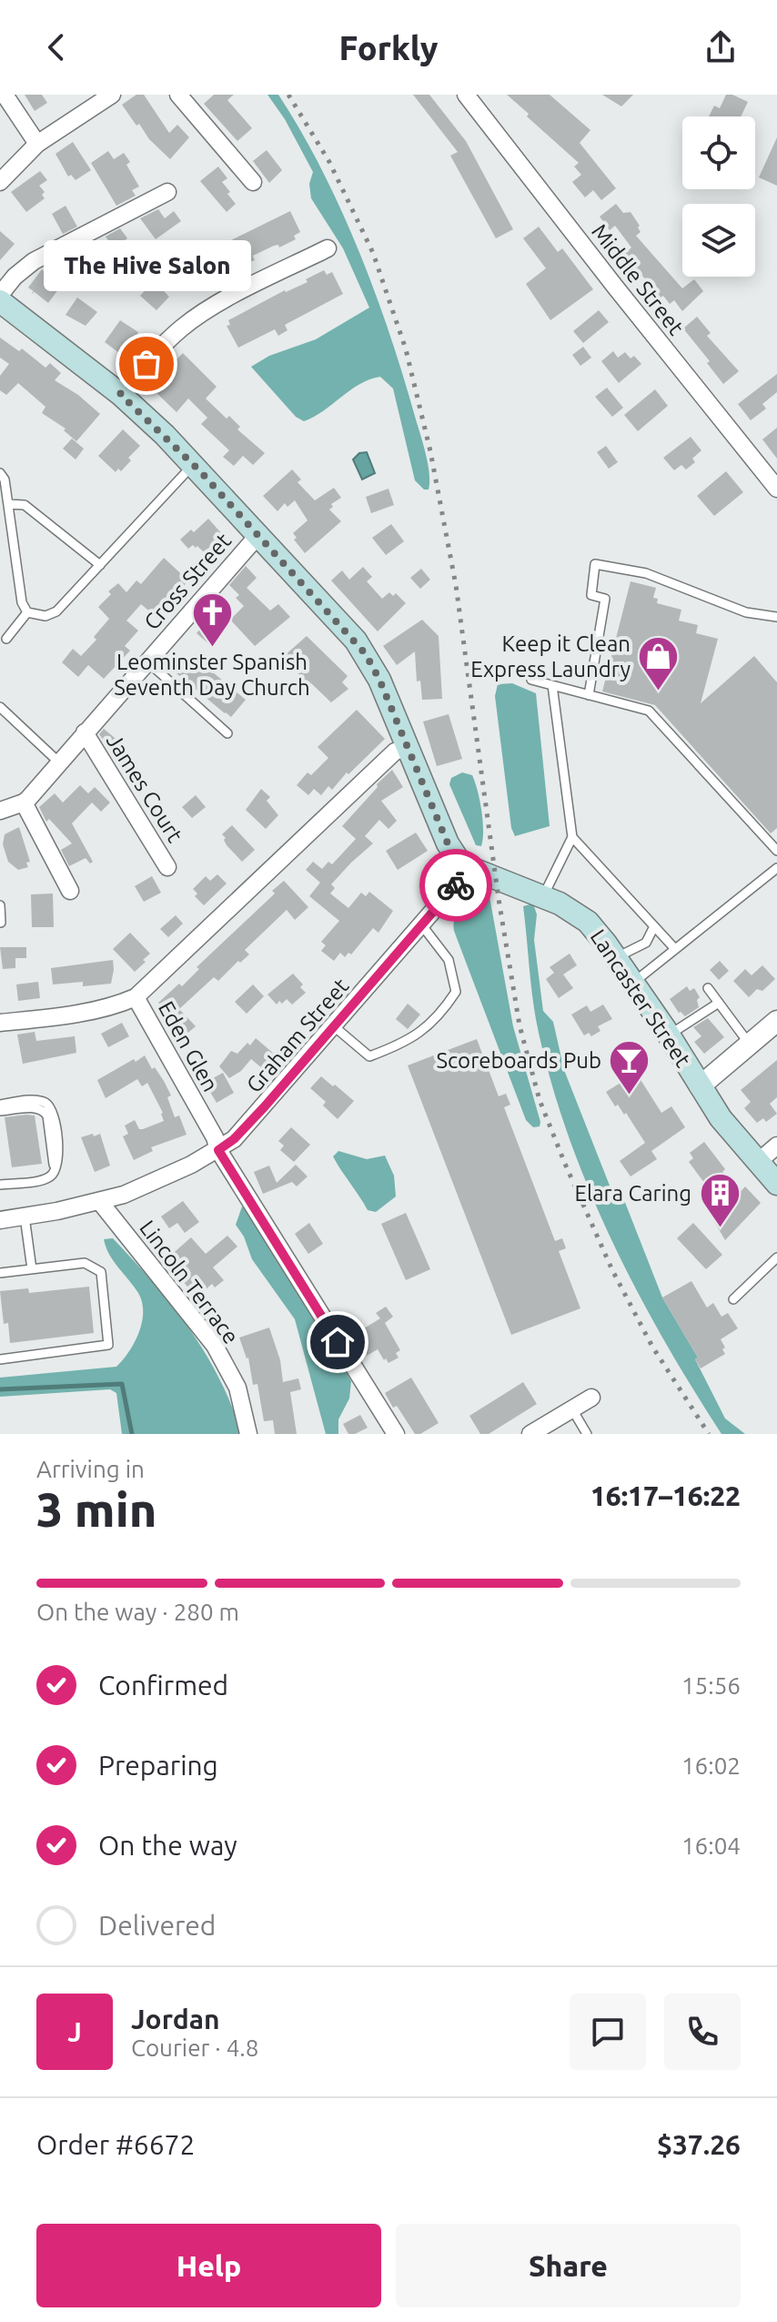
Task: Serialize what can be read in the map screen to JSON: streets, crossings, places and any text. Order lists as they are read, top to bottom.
{
  "streets": {
    "main road": ["Lancaster Street"],
    "street": [
      "Middle Street",
      "Cross Street",
      "James Court",
      "Graham Street",
      "Eden Glen",
      "Lincoln Terrace"
    ]
  },
  "crossings": [
    ["Cross Street", "James Court"],
    ["Cross Street", "Lancaster Street"],
    ["Lancaster Street", "Graham Street"],
    ["Lancaster Street", "Eden Glen"],
    ["Graham Street", "Eden Glen"],
    ["Graham Street", "Lincoln Terrace"]
  ],
  "places": {
    "other": ["The Hive Salon"],
    "church": ["Leominster Spanish Seventh Day Church"],
    "shop": ["Keep it Clean Express Laundry"],
    "bar": ["Scoreboards Pub"],
    "building": ["Elara Caring"]
  },
  "page": {
    "header": "Forkly",
    "bubble": "The Hive Salon",
    "heading": ["3 min", "Arriving in", "16:17–16:22"],
    "panel": [
      "Jordan",
      "Courier · 4.8",
      "Order #6672",
      "$37.26"
    ],
    "bar": "On the way · 280 m",
    "list": [
      ["Confirmed", "15:56"],
      ["Preparing", "16:02"],
      ["On the way", "16:04"],
      "Delivered"
    ],
    "round": "J",
    "buttons": ["Help", "Share"]
  }
}
